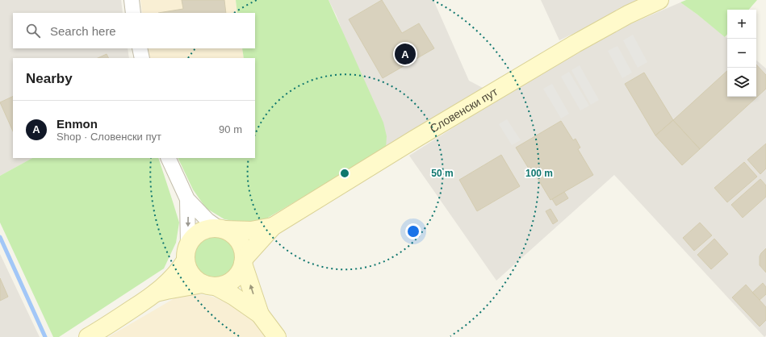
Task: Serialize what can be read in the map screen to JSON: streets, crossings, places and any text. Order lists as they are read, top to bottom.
{
  "streets": {
    "main road": ["Словенски пут"]
  },
  "page": {
    "map_buttons": ["+", "−"],
    "search": "Search here",
    "pins": "A",
    "heading": "Nearby",
    "list": [
      {
        "mark": "A",
        "name": "Enmon",
        "note": "Shop · Словенски пут",
        "value": "90 m"
      }
    ]
  },
  "rings": ["50 m", "100 m"]
}
